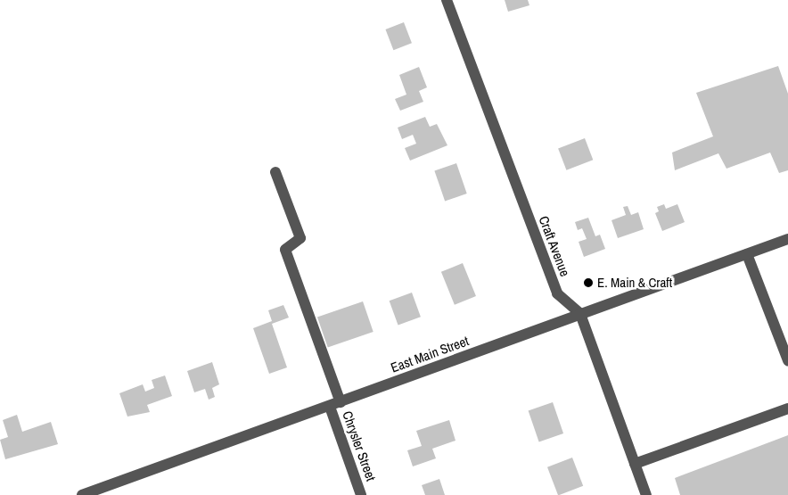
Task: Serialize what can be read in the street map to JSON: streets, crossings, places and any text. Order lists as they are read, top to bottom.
{
  "streets": {
    "street": ["Craft Avenue", "East Main Street", "Chrysler Street"]
  },
  "crossings": [
    ["Craft Avenue", "East Main Street"],
    ["East Main Street", "Chrysler Street"]
  ],
  "places": ["E. Main & Craft"]
}
